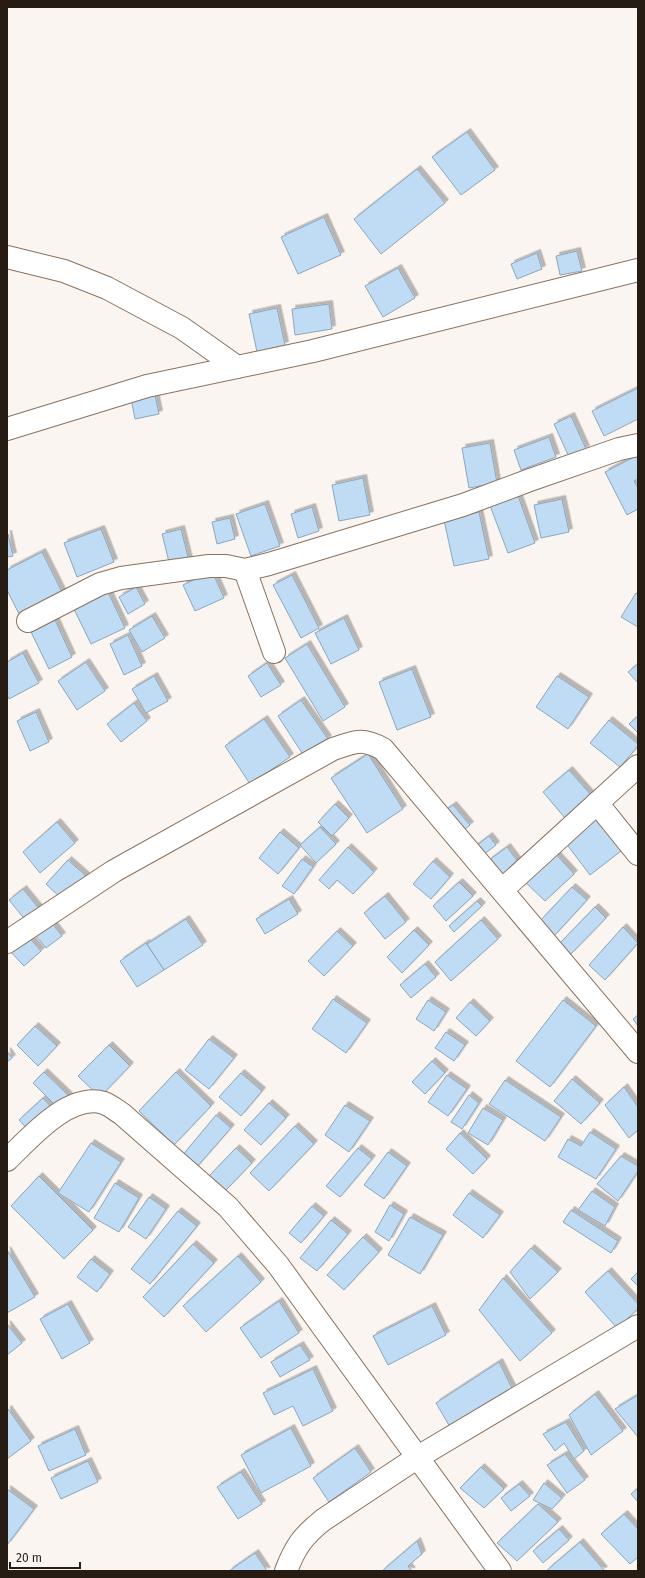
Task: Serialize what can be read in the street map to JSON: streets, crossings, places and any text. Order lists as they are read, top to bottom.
{
  "scale_bar": "20 m"
}
